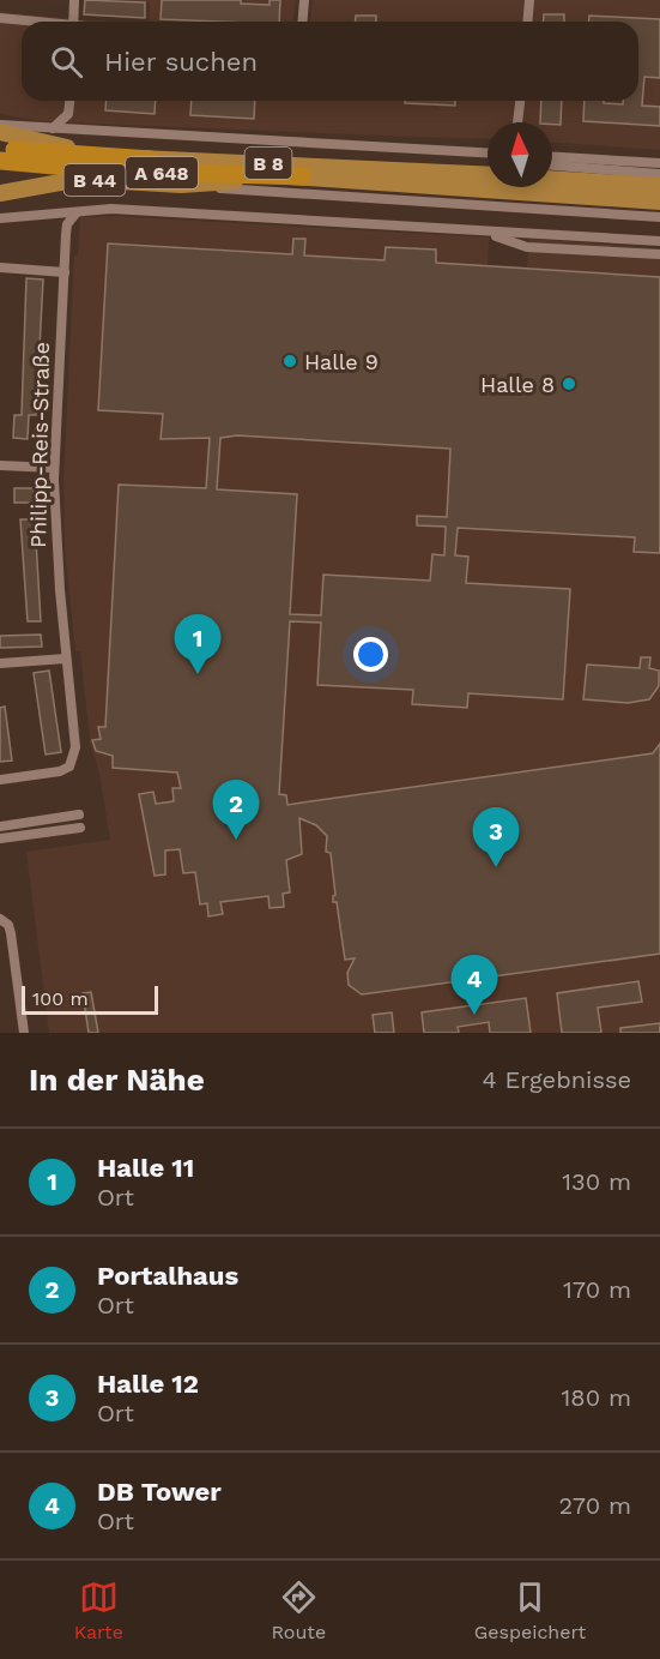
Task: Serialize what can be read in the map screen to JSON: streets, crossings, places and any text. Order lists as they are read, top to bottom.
{
  "streets": {
    "highway": ["A 648"],
    "main road": ["B 8", "B 44"],
    "street": ["Philipp-Reis-Straße"]
  },
  "crossings": [
    ["B 8", "A 648"],
    ["B 8", "B 44"],
    ["A 648", "B 44"]
  ],
  "places": ["Halle 9", "Halle 8"],
  "scale_bar": "100 m",
  "north": "top",
  "page": {
    "search": "Hier suchen",
    "pins": [
      "1",
      "2",
      "3",
      "4"
    ],
    "scale": "100 m",
    "heading": ["In der Nähe", "4 Ergebnisse"],
    "list": [
      {
        "mark": "1",
        "name": "Halle 11",
        "note": "Ort",
        "value": "130 m"
      },
      {
        "mark": "2",
        "name": "Portalhaus",
        "note": "Ort",
        "value": "170 m"
      },
      {
        "mark": "3",
        "name": "Halle 12",
        "note": "Ort",
        "value": "180 m"
      },
      {
        "mark": "4",
        "name": "DB Tower",
        "note": "Ort",
        "value": "270 m"
      }
    ],
    "nav": ["Karte", "Route", "Gespeichert"]
  }
}
